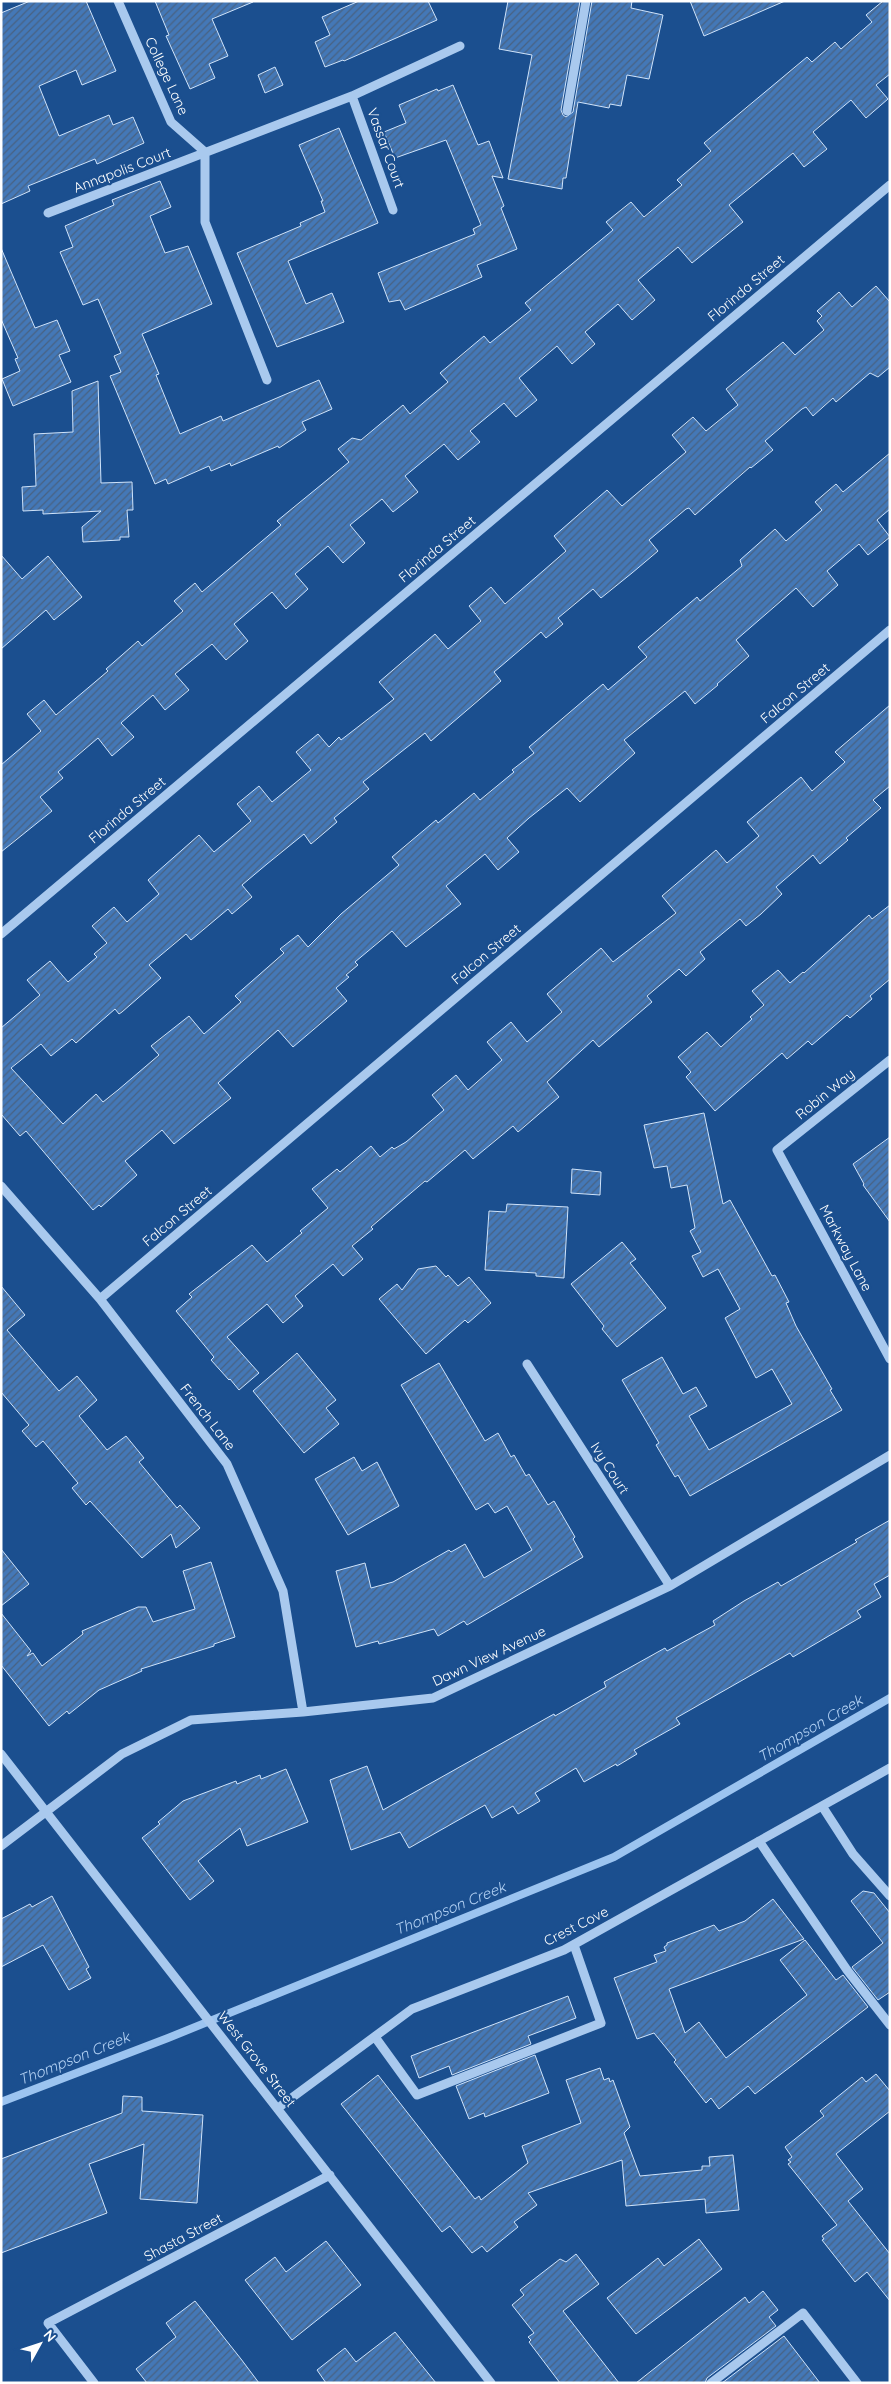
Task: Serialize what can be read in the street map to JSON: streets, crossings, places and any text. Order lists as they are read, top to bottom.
{
  "streets": {
    "street": [
      "College Lane",
      "Vassar Court",
      "Annapolis Court",
      "Florinda Street",
      "Falcon Street",
      "Robin Way",
      "Markway Lane",
      "French Lane",
      "Ivy Court",
      "Dawn View Avenue",
      "Crest Cove",
      "West Grove Street",
      "Shasta Street"
    ]
  },
  "crossings": [
    ["College Lane", "Annapolis Court"],
    ["Vassar Court", "Annapolis Court"],
    ["Falcon Street", "French Lane"],
    ["Robin Way", "Markway Lane"],
    ["French Lane", "Dawn View Avenue"],
    ["Ivy Court", "Dawn View Avenue"],
    ["Dawn View Avenue", "West Grove Street"],
    ["Crest Cove", "West Grove Street"],
    ["West Grove Street", "Shasta Street"]
  ],
  "water": ["Thompson Creek"],
  "north": "top right"
}
